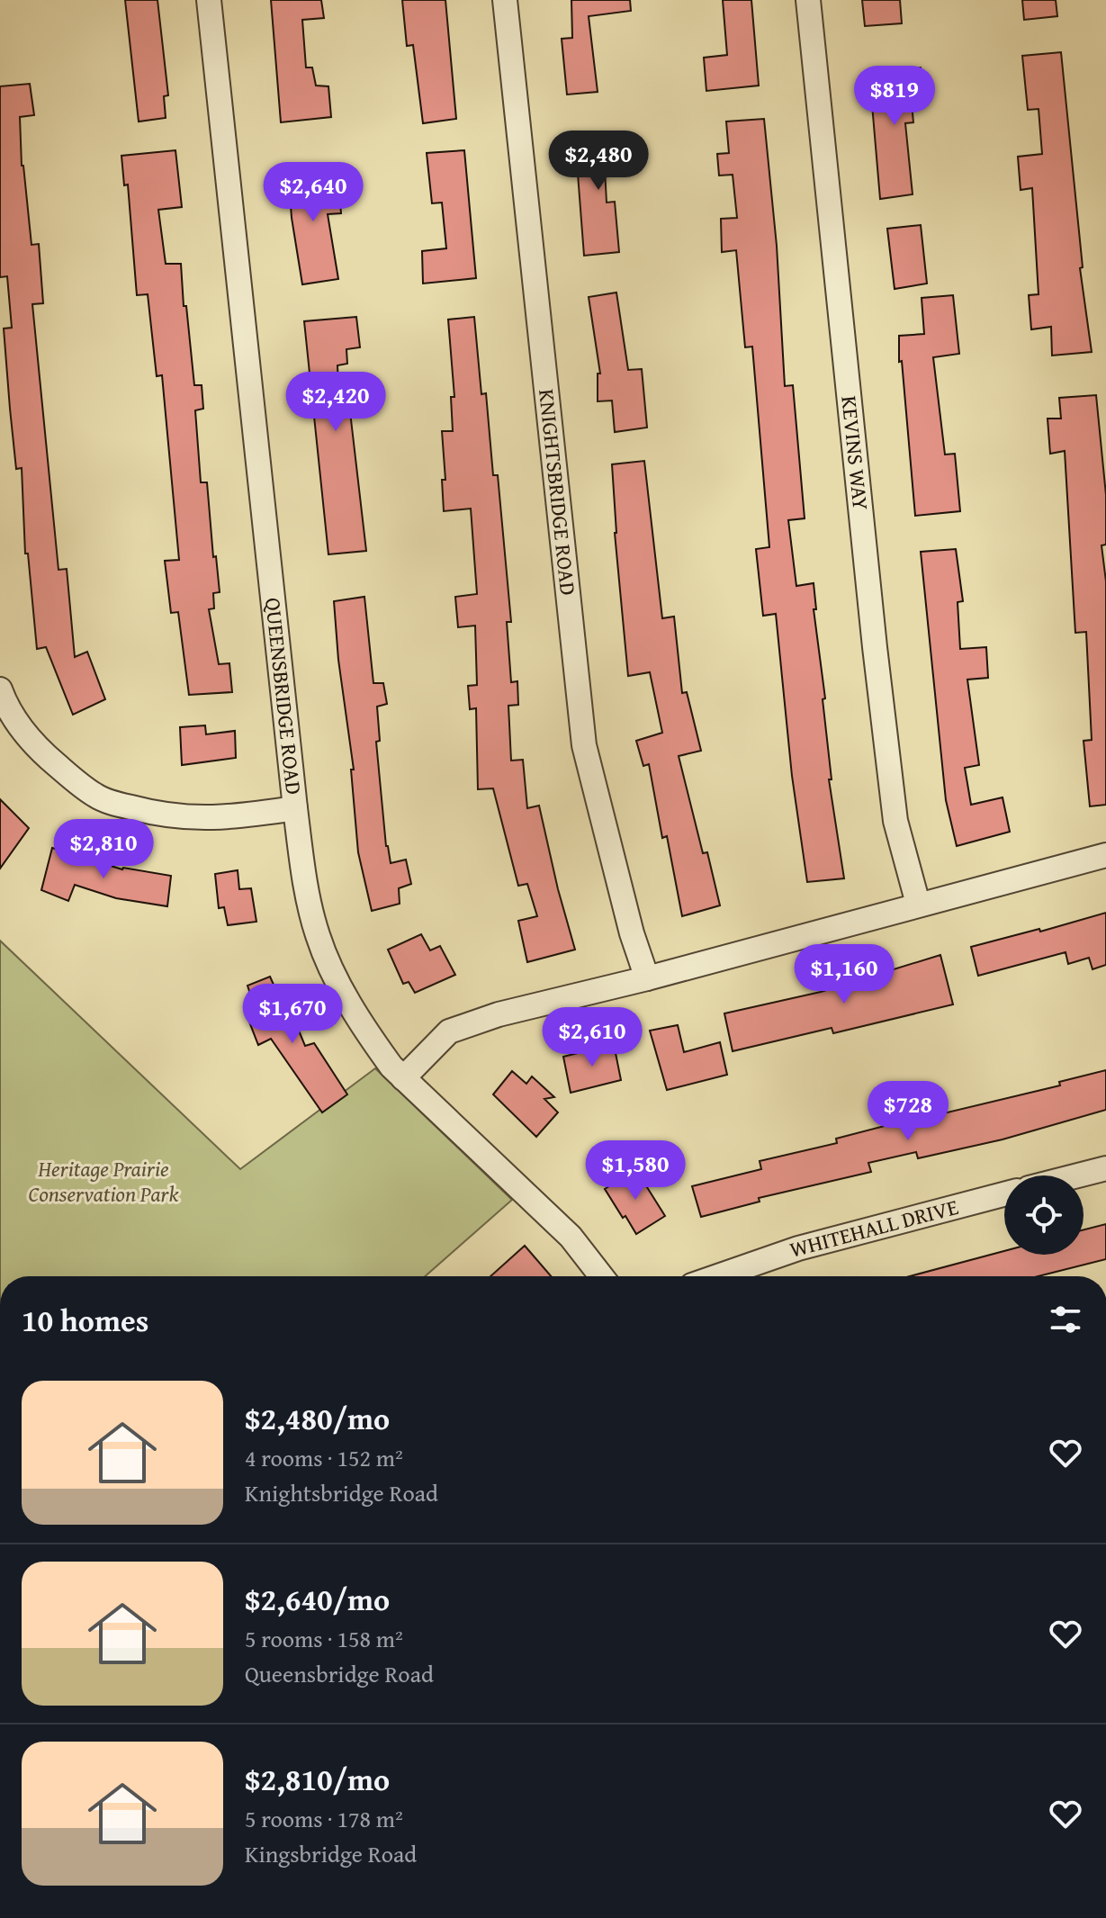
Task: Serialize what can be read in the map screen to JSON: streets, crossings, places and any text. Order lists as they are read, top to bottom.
{
  "streets": {
    "street": [
      "KEVINS WAY",
      "KNIGHTSBRIDGE ROAD",
      "QUEENSBRIDGE ROAD",
      "WHITEHALL DRIVE"
    ]
  },
  "parks": ["Heritage Prairie Conservation Park"],
  "page": {
    "price": [
      "$819",
      "$2,480",
      "$2,640",
      "$2,420",
      "$2,810",
      "$1,160",
      "$1,670",
      "$2,610",
      "$728",
      "$1,580"
    ],
    "heading": "10 homes",
    "list": [
      {
        "name": "$2,480/mo",
        "note": "4 rooms · 152 m² · Knightsbridge Road"
      },
      {
        "name": "$2,640/mo",
        "note": "5 rooms · 158 m² · Queensbridge Road"
      },
      {
        "name": "$2,810/mo",
        "note": "5 rooms · 178 m² · Kingsbridge Road"
      }
    ]
  }
}
